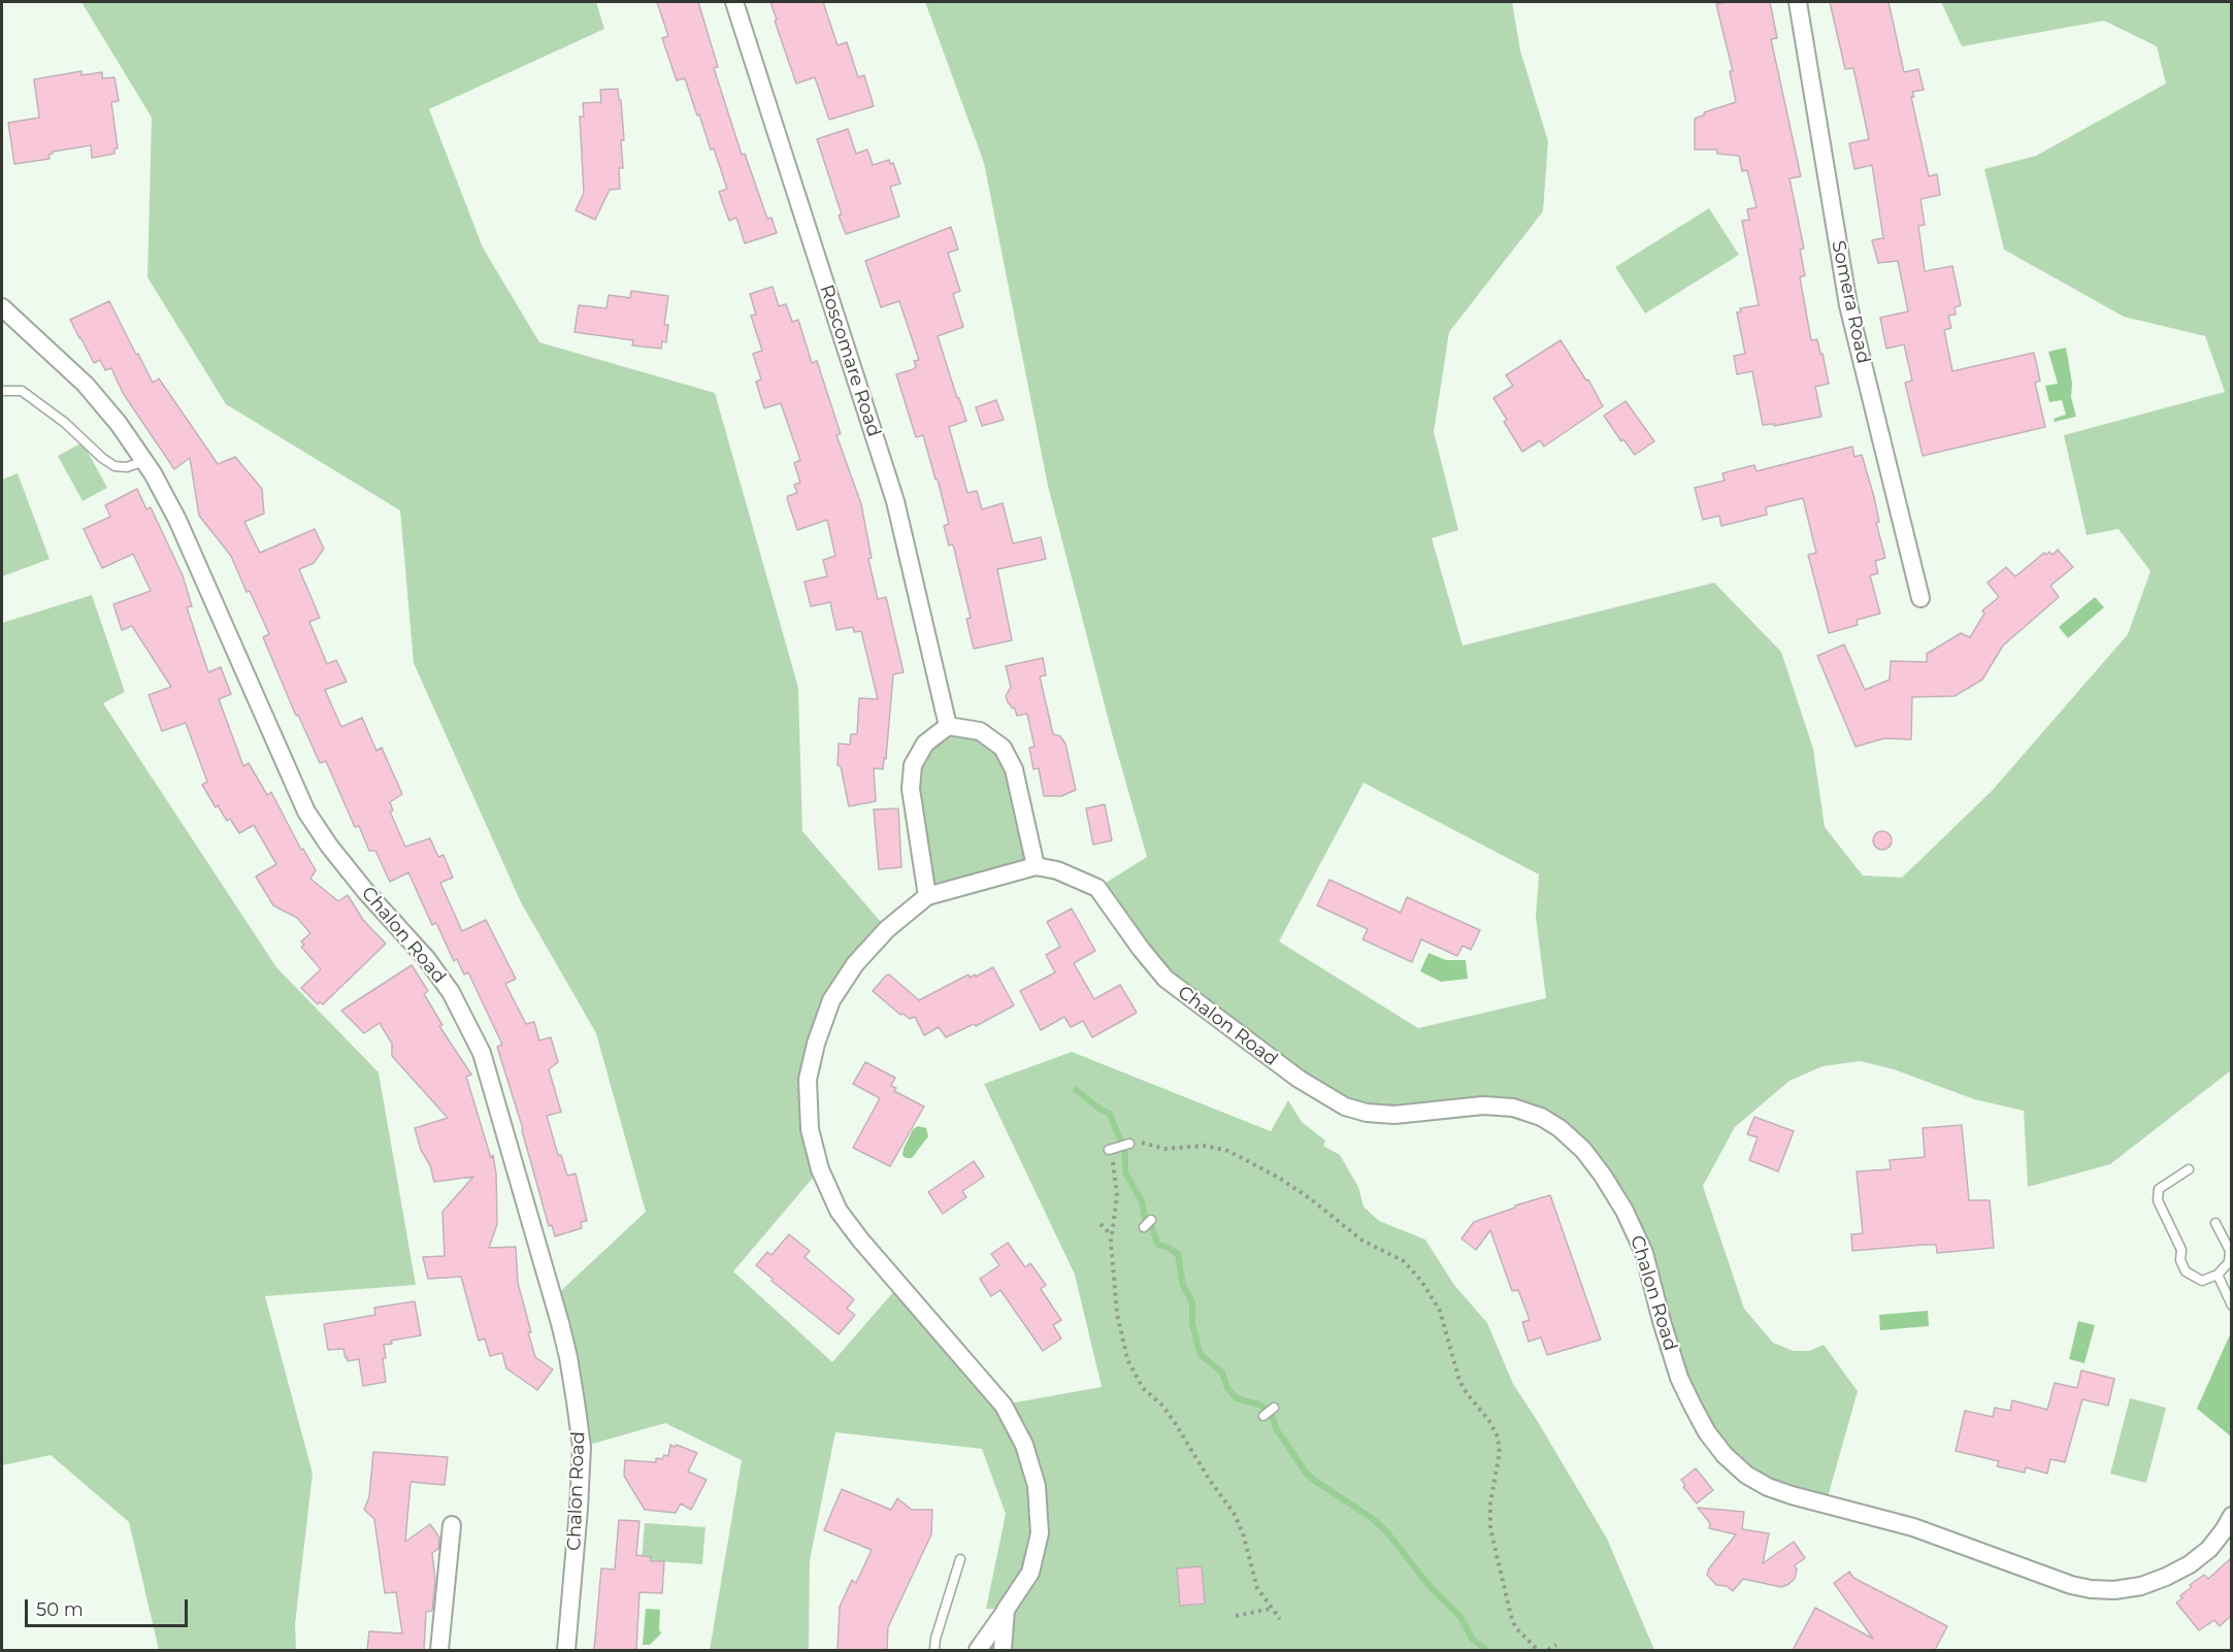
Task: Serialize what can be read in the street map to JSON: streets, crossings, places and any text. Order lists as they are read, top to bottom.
{
  "streets": {
    "street": ["Somera Road", "Roscomare Road", "Chalon Road"]
  },
  "scale_bar": "50 m"
}
